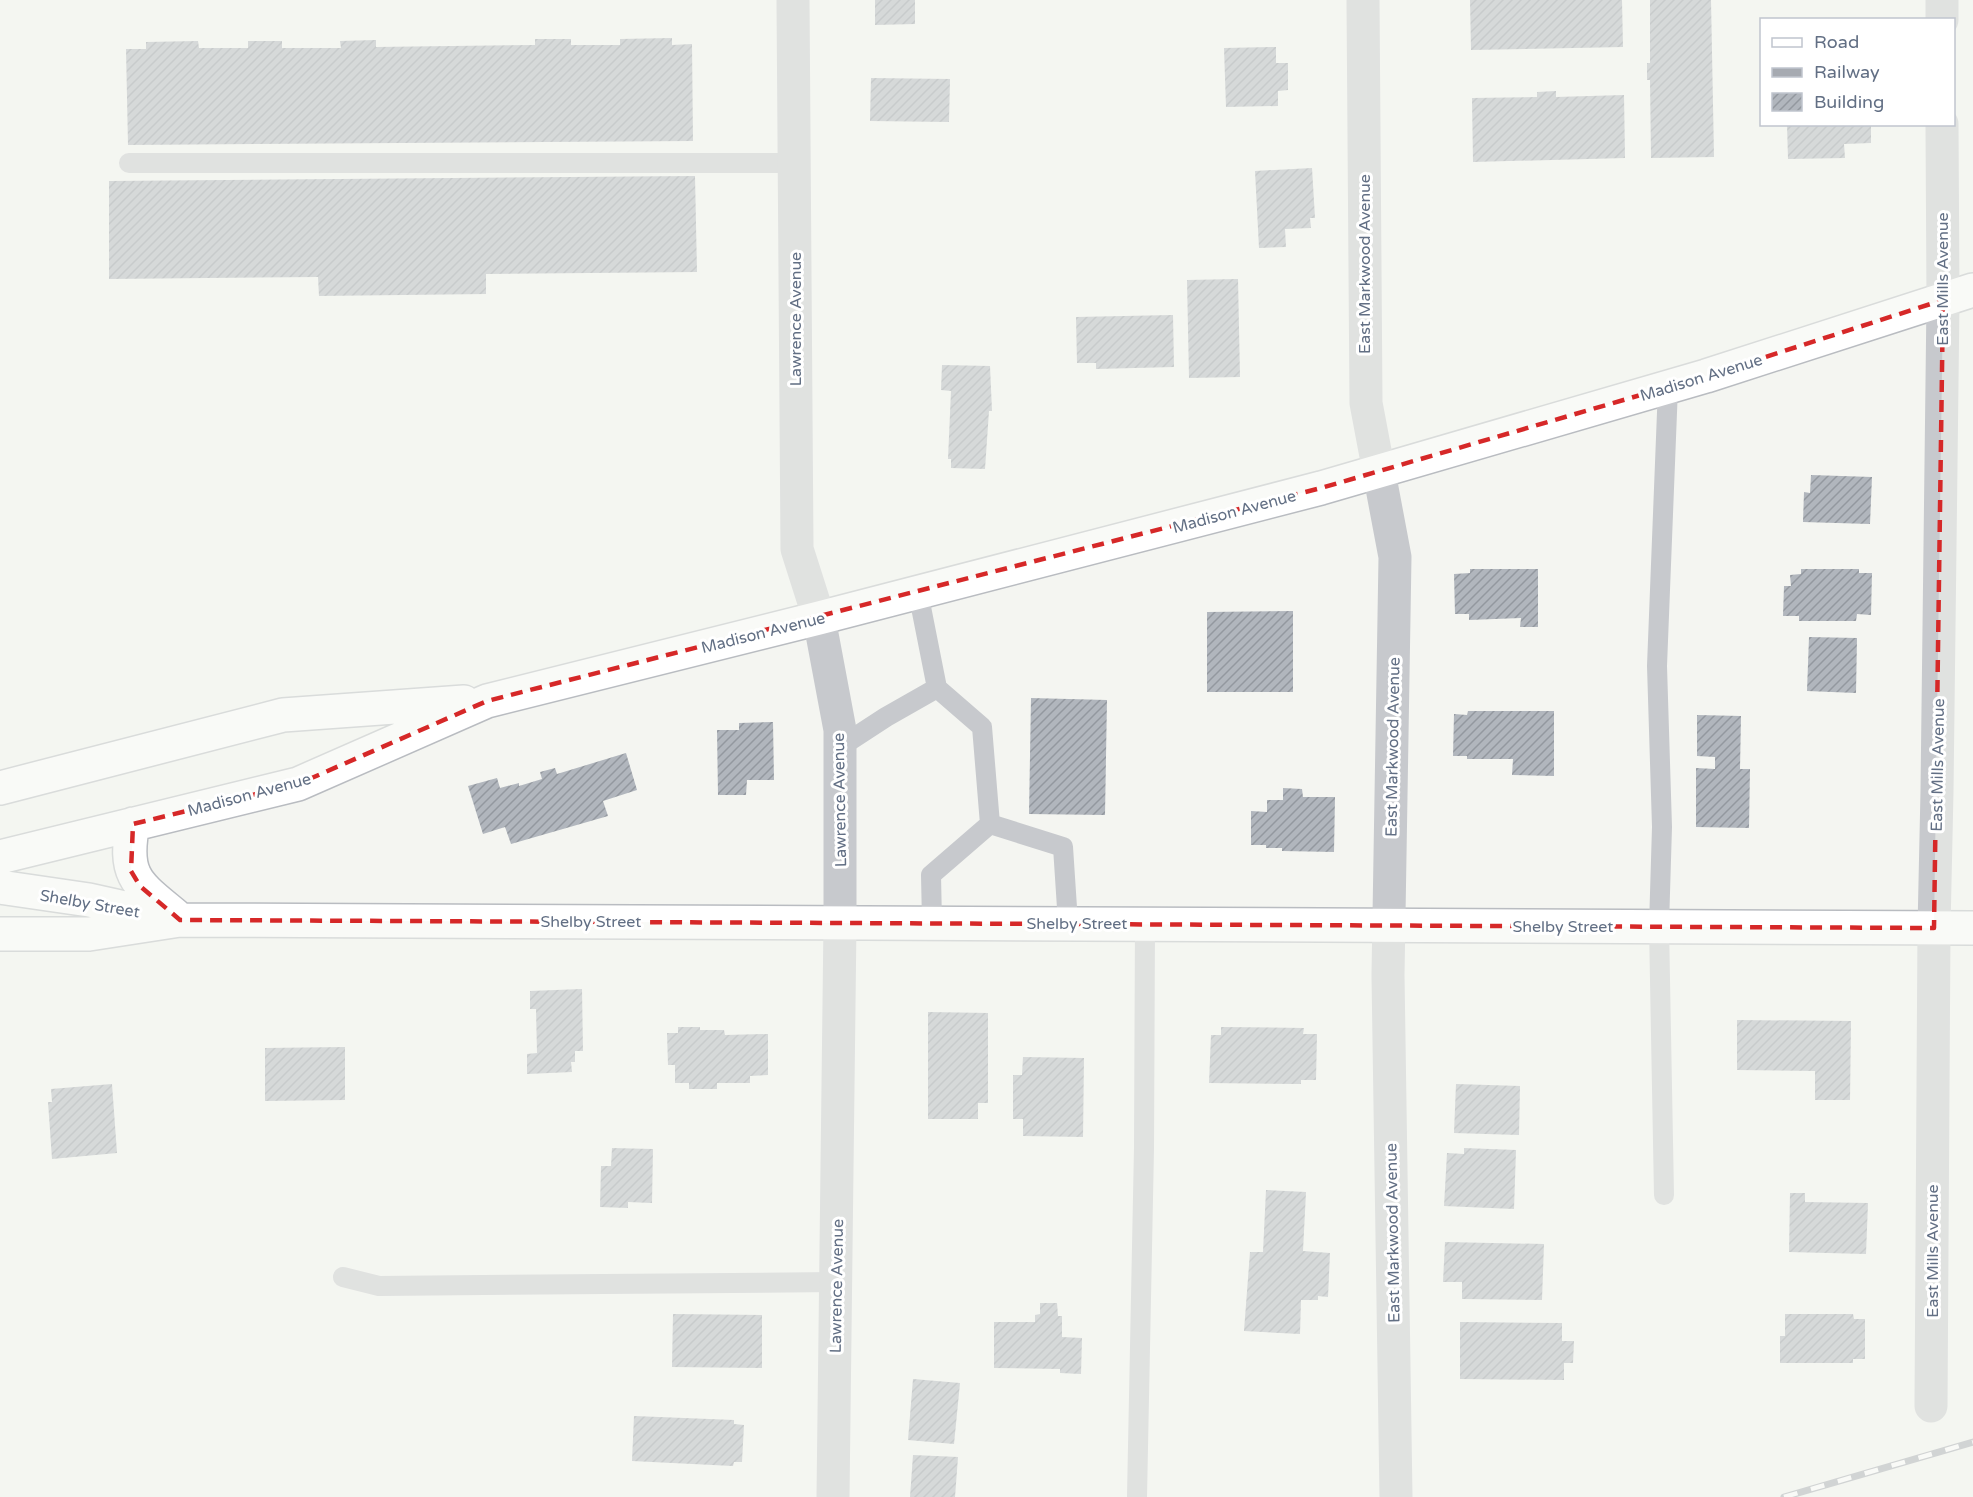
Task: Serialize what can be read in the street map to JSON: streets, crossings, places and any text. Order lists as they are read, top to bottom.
{
  "streets": {
    "main road": ["Madison Avenue", "Shelby Street"],
    "street": ["East Markwood Avenue", "East Mills Avenue", "Lawrence Avenue"]
  },
  "crossings": [
    ["East Markwood Avenue", "Madison Avenue"],
    ["East Markwood Avenue", "Shelby Street"],
    ["East Mills Avenue", "Madison Avenue"],
    ["East Mills Avenue", "Shelby Street"],
    ["Lawrence Avenue", "Madison Avenue"],
    ["Lawrence Avenue", "Shelby Street"]
  ],
  "legend": ["Road", "Railway", "Building"]
}
